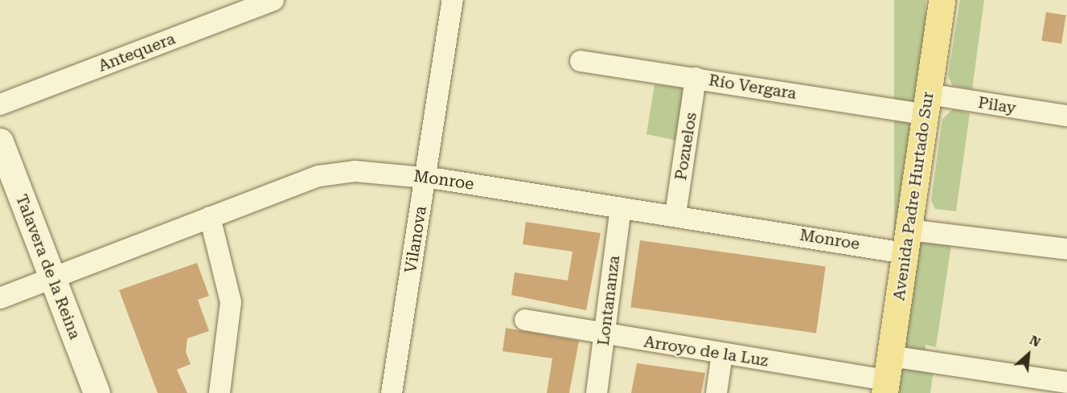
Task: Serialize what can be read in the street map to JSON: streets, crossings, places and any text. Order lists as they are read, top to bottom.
{
  "streets": {
    "main road": ["Avenida Padre Hurtado Sur"],
    "street": [
      "Antequera",
      "Río Vergara",
      "Pilay",
      "Pozuelos",
      "Monroe",
      "Vilanova",
      "Talavera de la Reina",
      "Lontananza",
      "Arroyo de la Luz"
    ]
  },
  "crossings": [
    ["Río Vergara", "Pilay"],
    ["Río Vergara", "Pozuelos"],
    ["Río Vergara", "Avenida Padre Hurtado Sur"],
    ["Pilay", "Avenida Padre Hurtado Sur"],
    ["Pozuelos", "Monroe"],
    ["Monroe", "Avenida Padre Hurtado Sur"],
    ["Monroe", "Vilanova"],
    ["Monroe", "Talavera de la Reina"],
    ["Monroe", "Lontananza"],
    ["Avenida Padre Hurtado Sur", "Arroyo de la Luz"],
    ["Lontananza", "Arroyo de la Luz"]
  ],
  "north": "top right"
}
